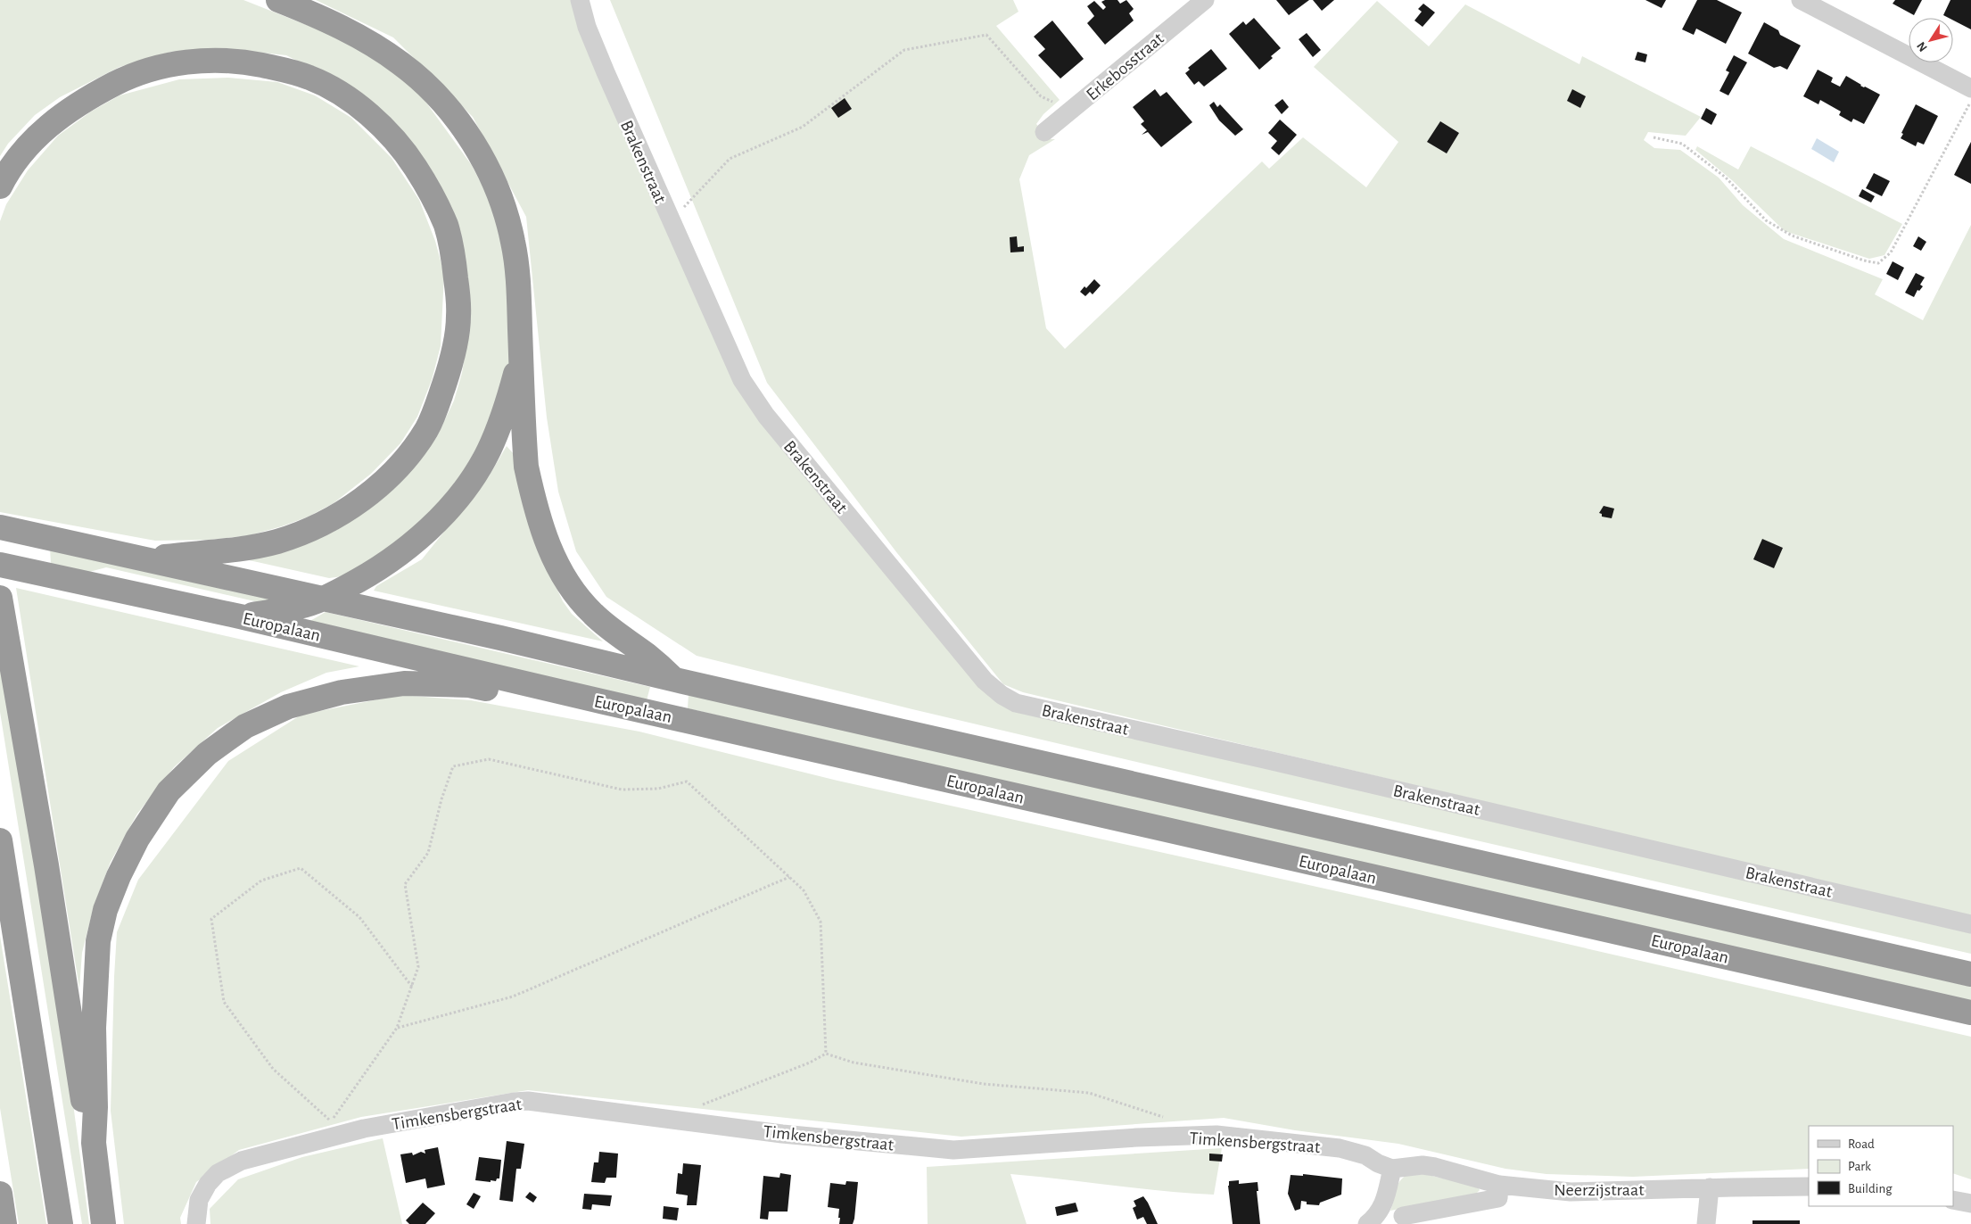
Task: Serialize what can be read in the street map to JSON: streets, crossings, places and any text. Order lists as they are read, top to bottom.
{
  "streets": {
    "highway": ["Europalaan"],
    "street": [
      "Erkebosstraat",
      "Brakenstraat",
      "Timkensbergstraat",
      "Neerzijstraat"
    ]
  },
  "legend": ["Road", "Park", "Building"],
  "north": "bottom left"
}
